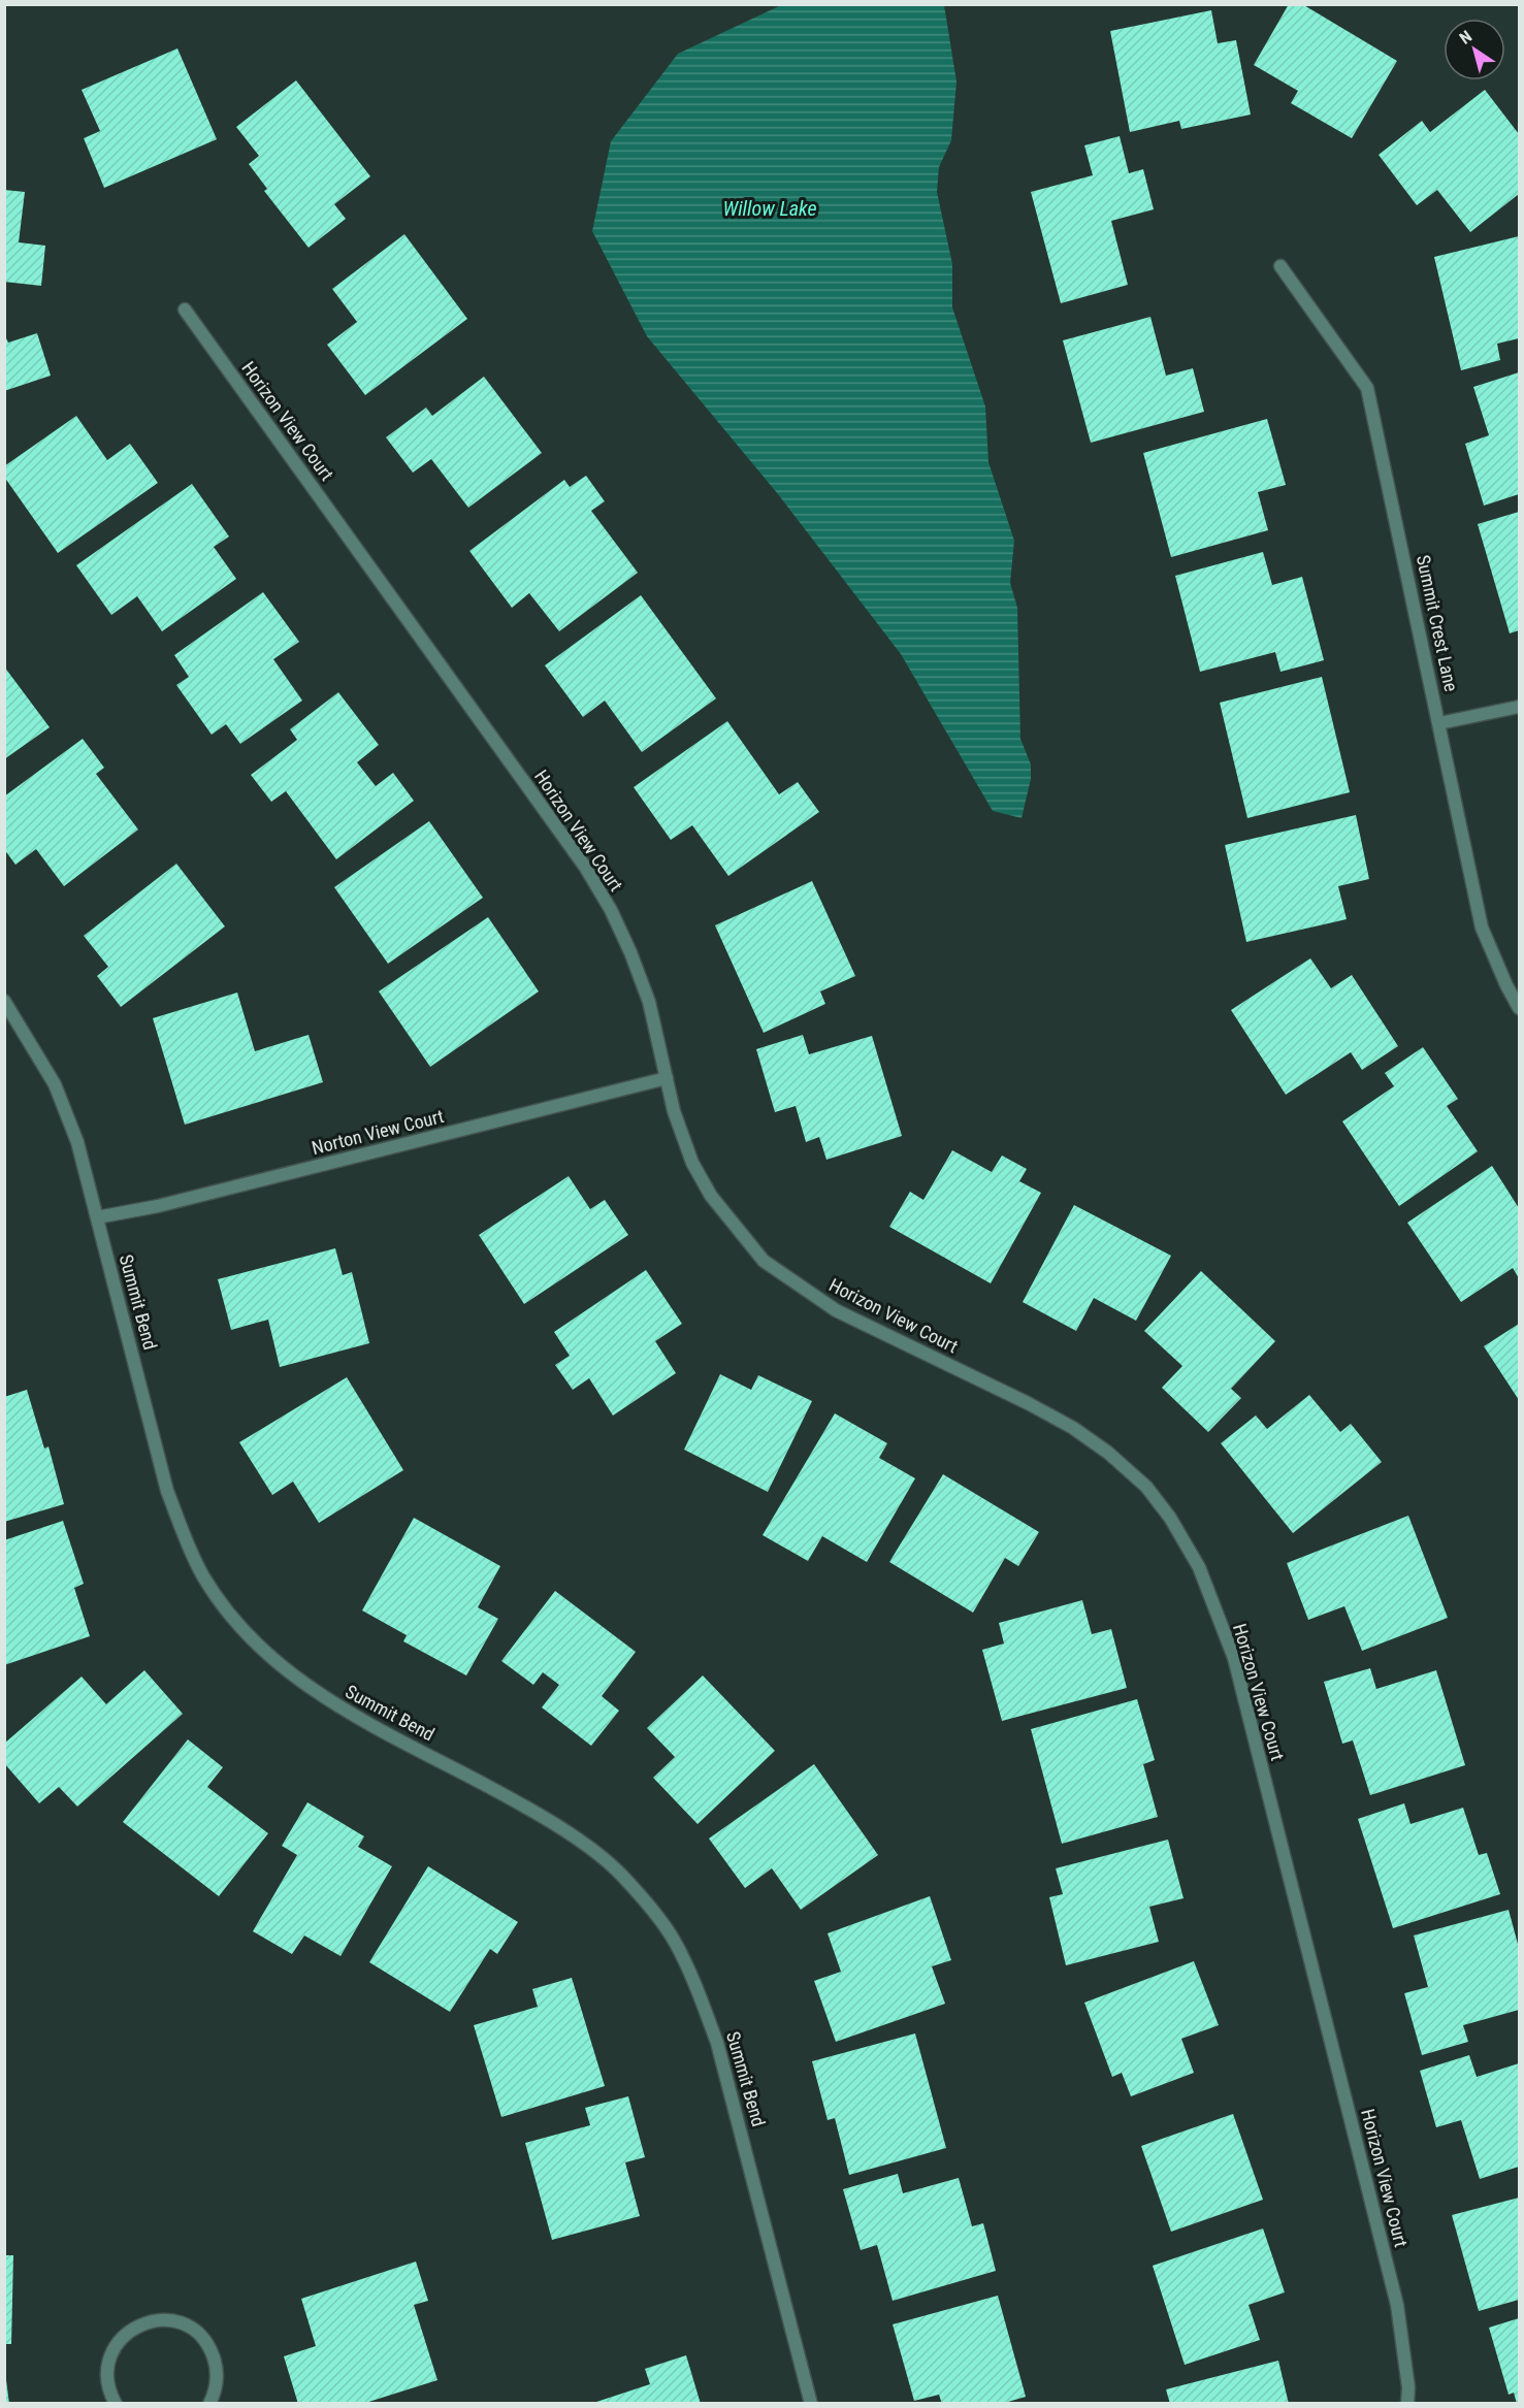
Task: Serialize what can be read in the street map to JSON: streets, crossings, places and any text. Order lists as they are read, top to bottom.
{
  "streets": {
    "street": [
      "Horizon View Court",
      "Summit Crest Lane",
      "Norton View Court",
      "Summit Bend"
    ]
  },
  "crossings": [
    ["Horizon View Court", "Norton View Court"],
    ["Norton View Court", "Summit Bend"]
  ],
  "water": ["Willow Lake"],
  "north": "top left"
}
